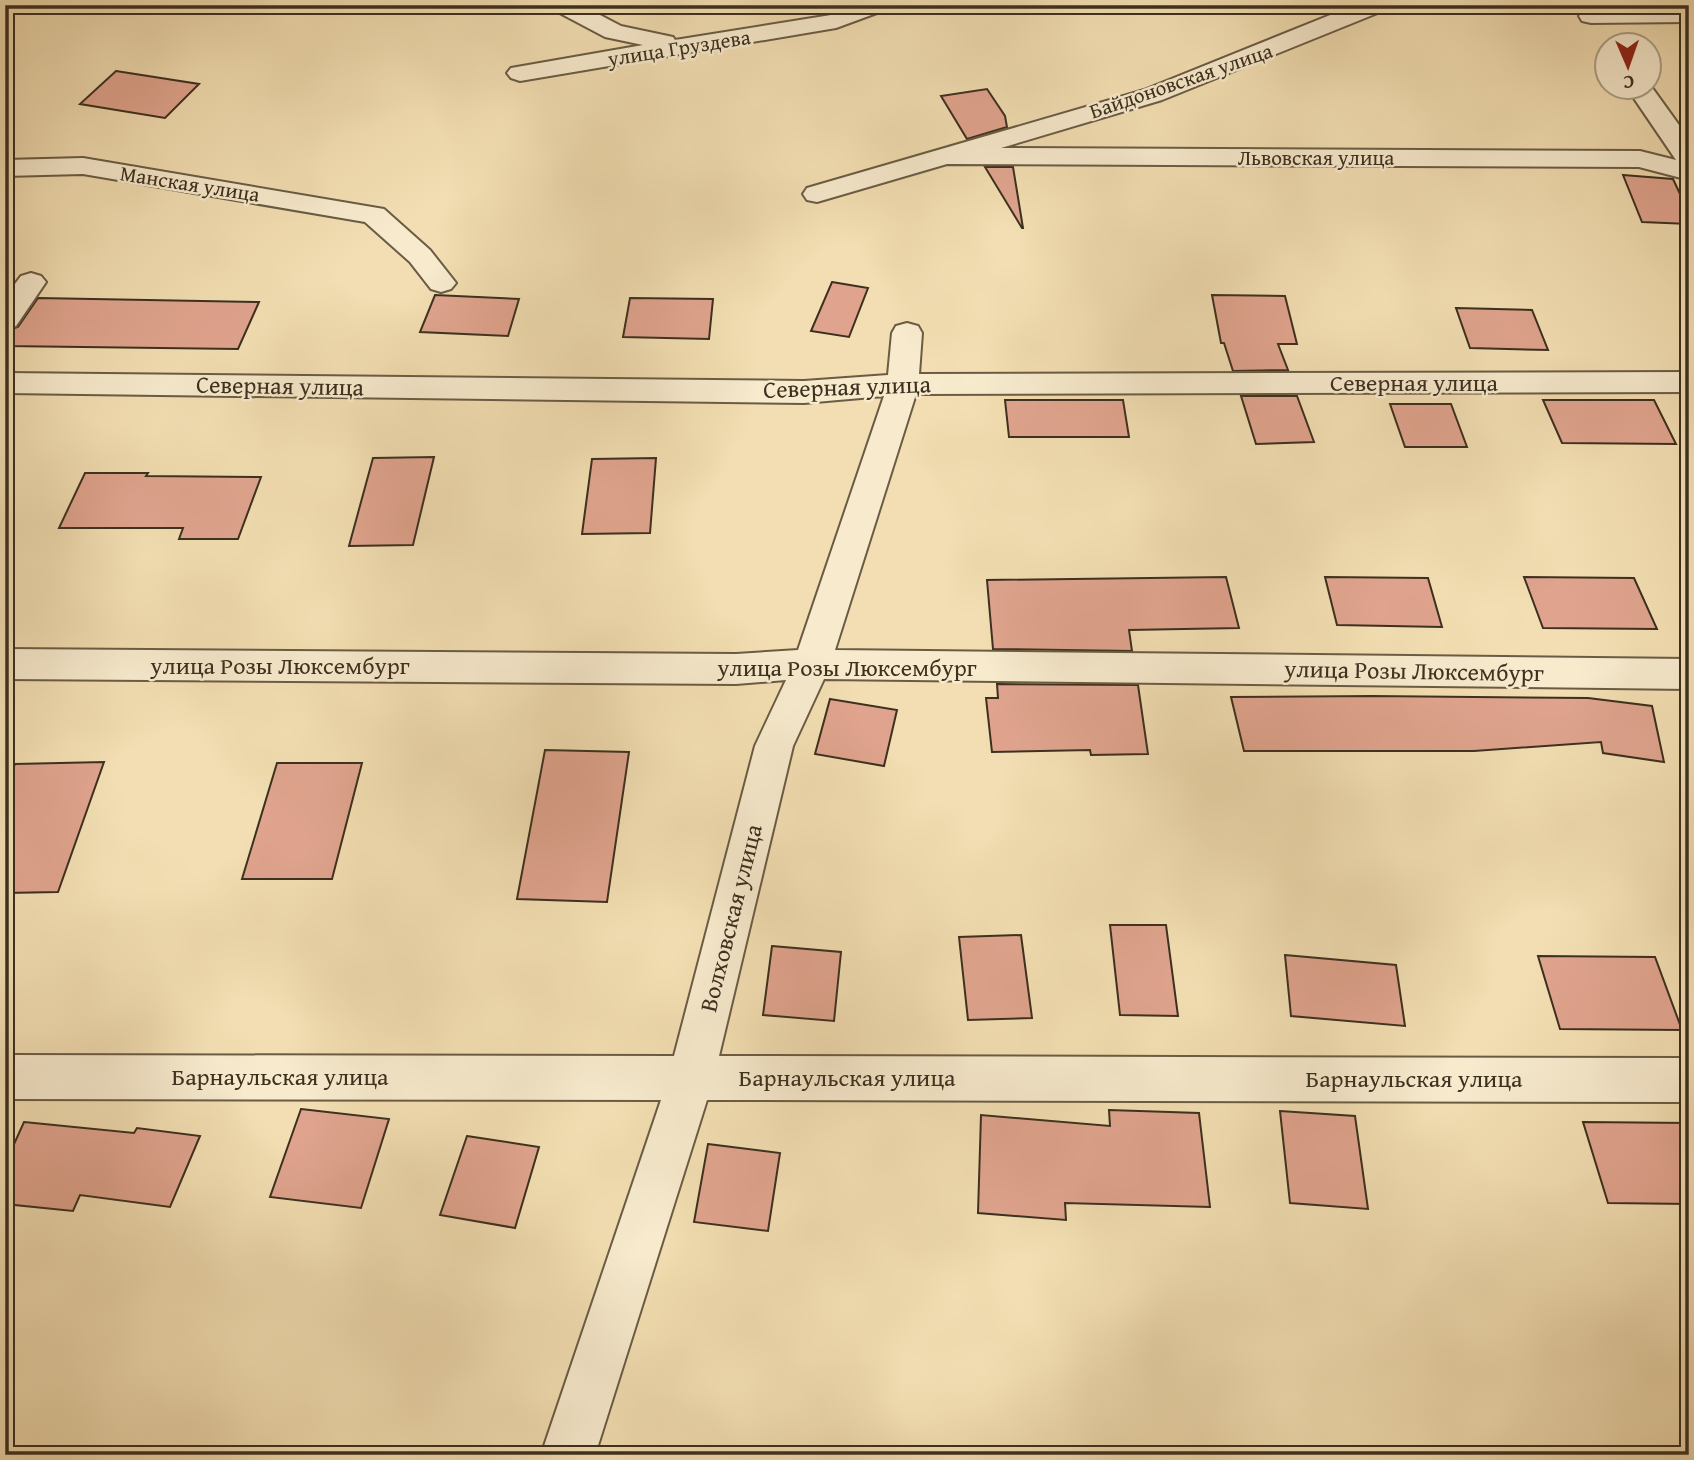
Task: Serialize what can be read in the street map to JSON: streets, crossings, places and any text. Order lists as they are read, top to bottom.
{
  "streets": {
    "street": [
      "улица Груздева",
      "Байдоновская улица",
      "Львовская улица",
      "Манская улица",
      "Северная улица",
      "улица Розы Люксембург",
      "Волховская улица",
      "Барнаульская улица"
    ]
  },
  "crossings": [
    ["Байдоновская улица", "Львовская улица"],
    ["Северная улица", "Волховская улица"],
    ["улица Розы Люксембург", "Волховская улица"],
    ["Волховская улица", "Барнаульская улица"]
  ],
  "north": "bottom"
}
